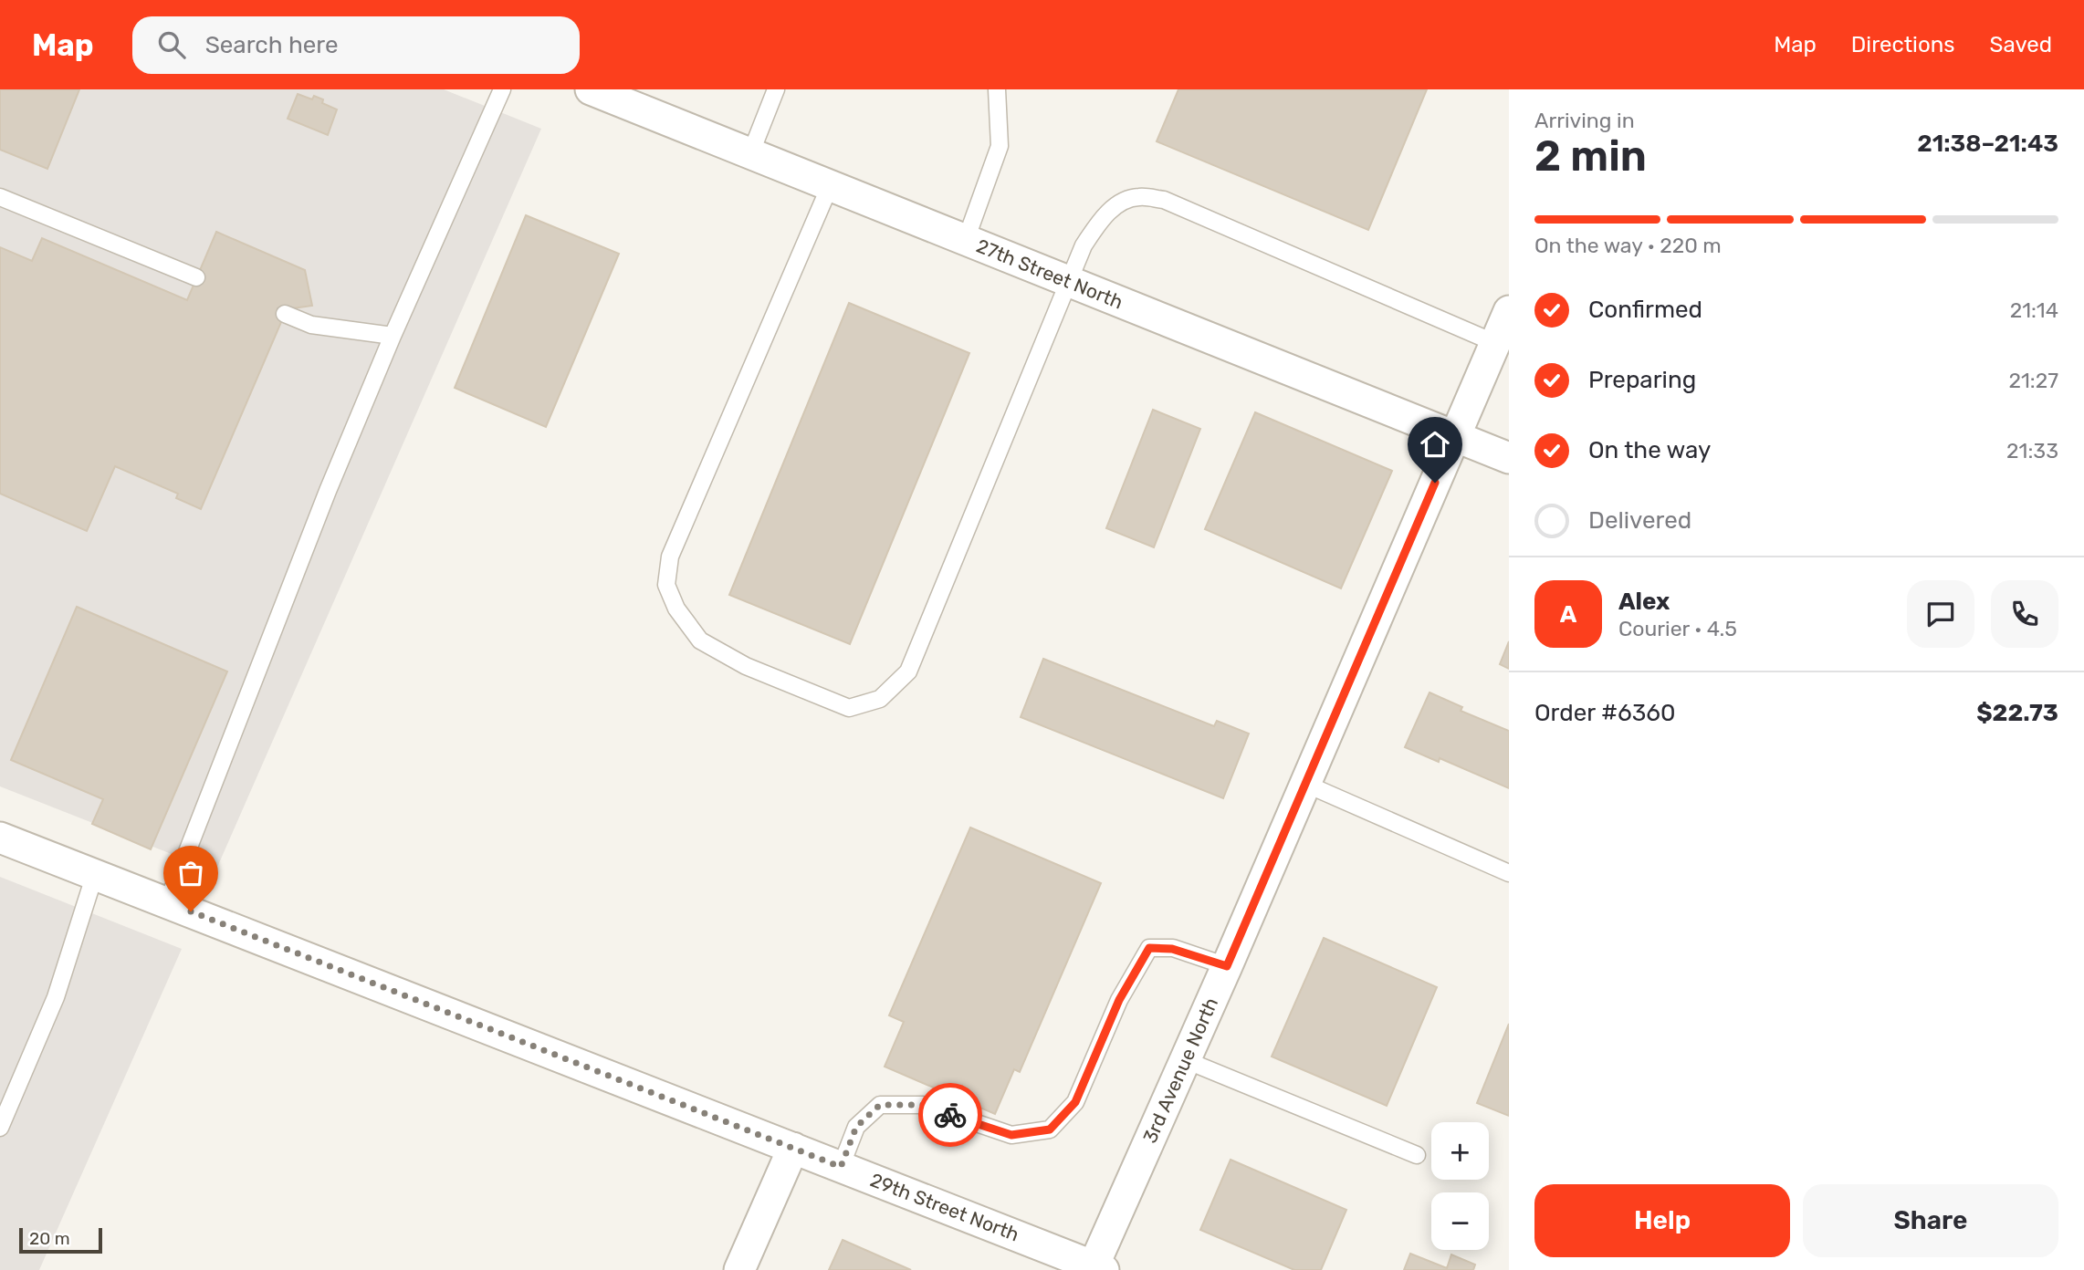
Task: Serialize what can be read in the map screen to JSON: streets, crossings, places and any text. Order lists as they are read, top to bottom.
{
  "streets": {
    "street": ["27th Street North", "3rd Avenue North", "29th Street North"]
  },
  "crossings": [
    ["27th Street North", "3rd Avenue North"],
    ["3rd Avenue North", "29th Street North"]
  ],
  "scale_bar": "20 m",
  "page": {
    "header": "Map",
    "search": "Search here",
    "nav": ["Map", "Directions", "Saved"],
    "heading": ["2 min", "Arriving in", "21:38–21:43"],
    "panel": [
      "Alex",
      "Courier · 4.5",
      "Order #6360",
      "$22.73"
    ],
    "bar": "On the way · 220 m",
    "list": [
      ["Confirmed", "21:14"],
      ["Preparing", "21:27"],
      ["On the way", "21:33"],
      "Delivered"
    ],
    "round": "A",
    "map_buttons": ["+", "−"],
    "buttons": ["Help", "Share"],
    "scale": "20 m"
  }
}
